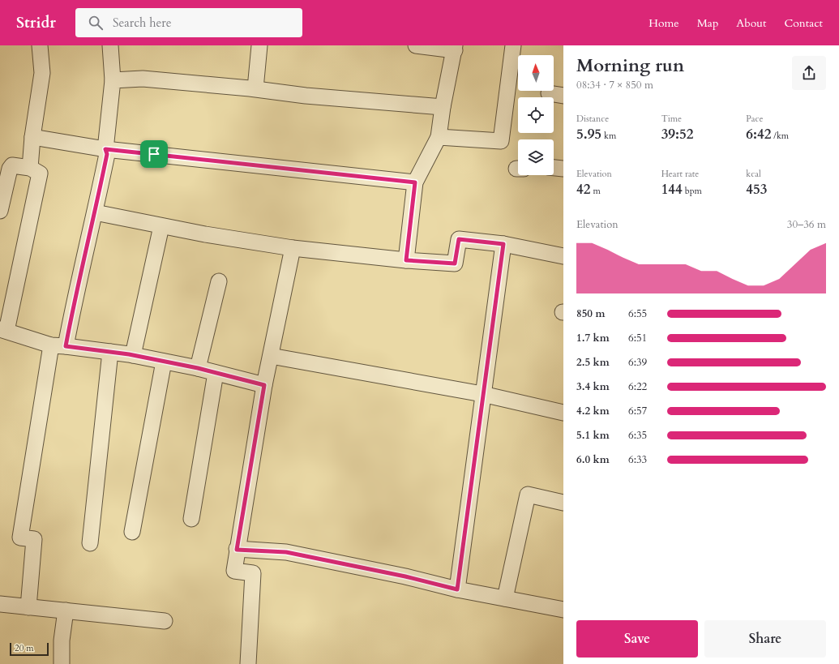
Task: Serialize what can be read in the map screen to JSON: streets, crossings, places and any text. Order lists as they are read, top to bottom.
{
  "scale_bar": "20 m",
  "north": "top",
  "page": {
    "header": "Stridr",
    "search": "Search here",
    "nav": [
      "Home",
      "Map",
      "About",
      "Contact"
    ],
    "heading": ["Morning run", "08:34 · 7 × 850 m"],
    "stats": [
      ["Distance", "5.95 km"],
      ["Time", "39:52"],
      ["Pace", "6:42 /km"],
      ["Elevation", "42 m"],
      ["Heart rate", "144 bpm"],
      ["kcal", "453"]
    ],
    "chart": ["Elevation", "30–36 m"],
    "list": [
      {
        "name": "850 m",
        "note": "6:55"
      },
      {
        "name": "1.7 km",
        "note": "6:51"
      },
      {
        "name": "2.5 km",
        "note": "6:39"
      },
      {
        "name": "3.4 km",
        "note": "6:22"
      },
      {
        "name": "4.2 km",
        "note": "6:57"
      },
      {
        "name": "5.1 km",
        "note": "6:35"
      },
      {
        "name": "6.0 km",
        "note": "6:33"
      }
    ],
    "buttons": ["Save", "Share"],
    "scale": "20 m"
  }
}
